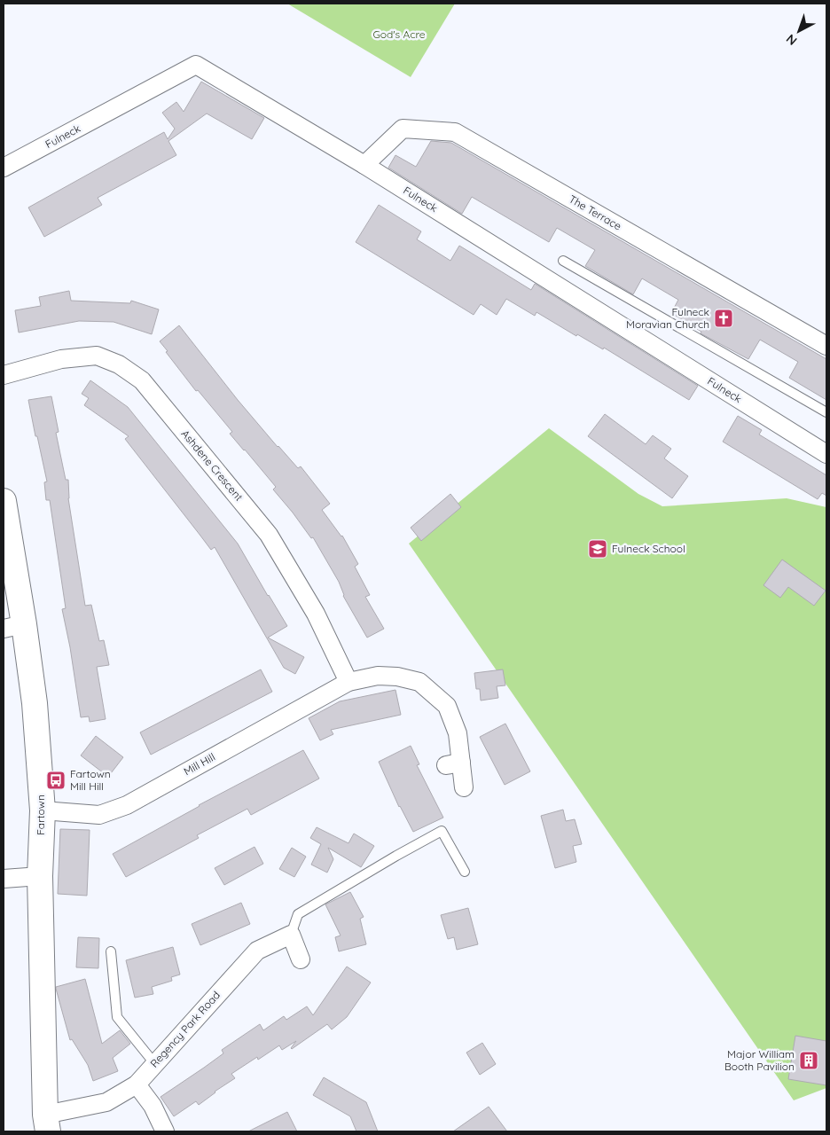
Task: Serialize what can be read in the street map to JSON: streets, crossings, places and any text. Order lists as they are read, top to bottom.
{
  "streets": {
    "street": [
      "Fulneck",
      "The Terrace",
      "Ashdene Crescent",
      "Mill Hill",
      "Fartown",
      "Regency Park Road"
    ]
  },
  "crossings": [
    ["Fulneck", "The Terrace"],
    ["Ashdene Crescent", "Mill Hill"],
    ["Mill Hill", "Fartown"],
    ["Fartown", "Regency Park Road"]
  ],
  "parks": ["God's Acre"],
  "places": {
    "church": ["Fulneck Moravian Church"],
    "school or university": ["Fulneck School"],
    "bus stop": ["Fartown Mill Hill"],
    "building": ["Major William Booth Pavilion"]
  },
  "north": "bottom left"
}
